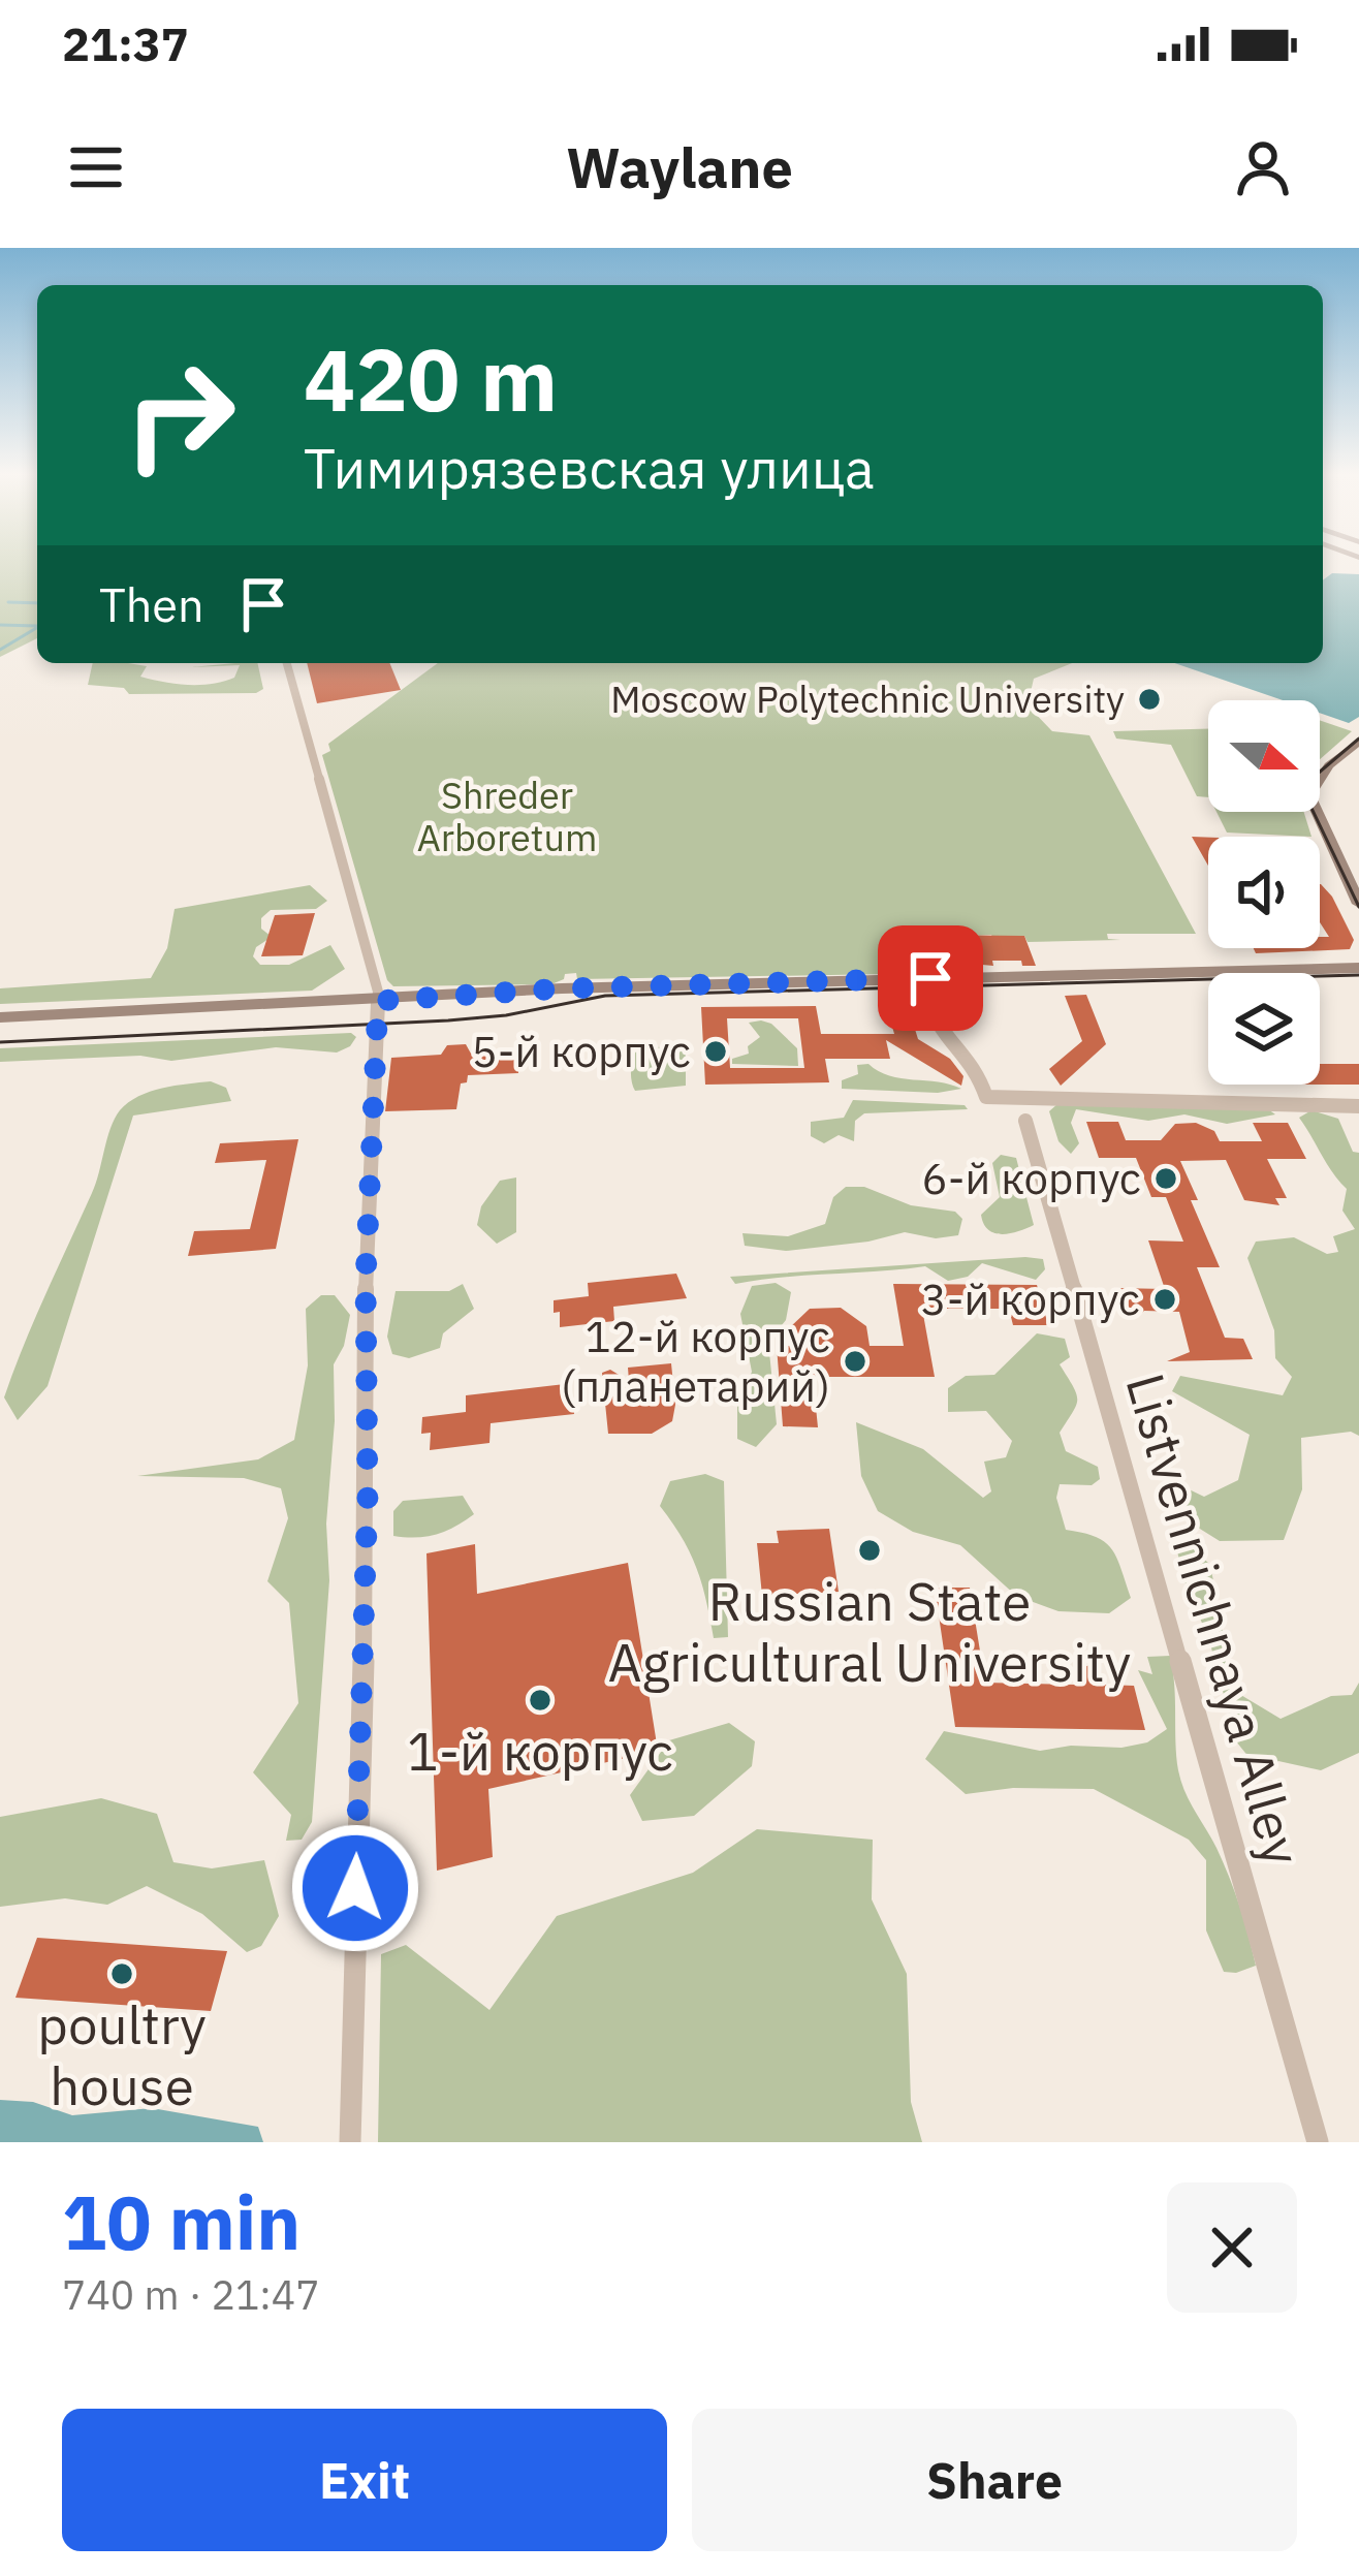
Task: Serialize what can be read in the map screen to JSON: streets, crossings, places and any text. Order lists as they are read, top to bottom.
{
  "streets": {
    "street": ["Listvennichnaya Alley"]
  },
  "parks": ["Shreder Arboretum"],
  "places": [
    "Moscow Polytechnic University",
    "5-й корпус",
    "6-й корпус",
    "3-й корпус",
    "12-й корпус (планетарий)",
    "Russian State Agricultural University",
    "1-й корпус",
    "poultry house"
  ],
  "north": "right",
  "page": {
    "status": "21:37",
    "header": "Waylane",
    "turn": ["420 m", "Тимирязевская улица"],
    "then": "Then",
    "heading": ["10 min", "740 m · 21:47"],
    "buttons": ["Exit", "Share"]
  }
}
